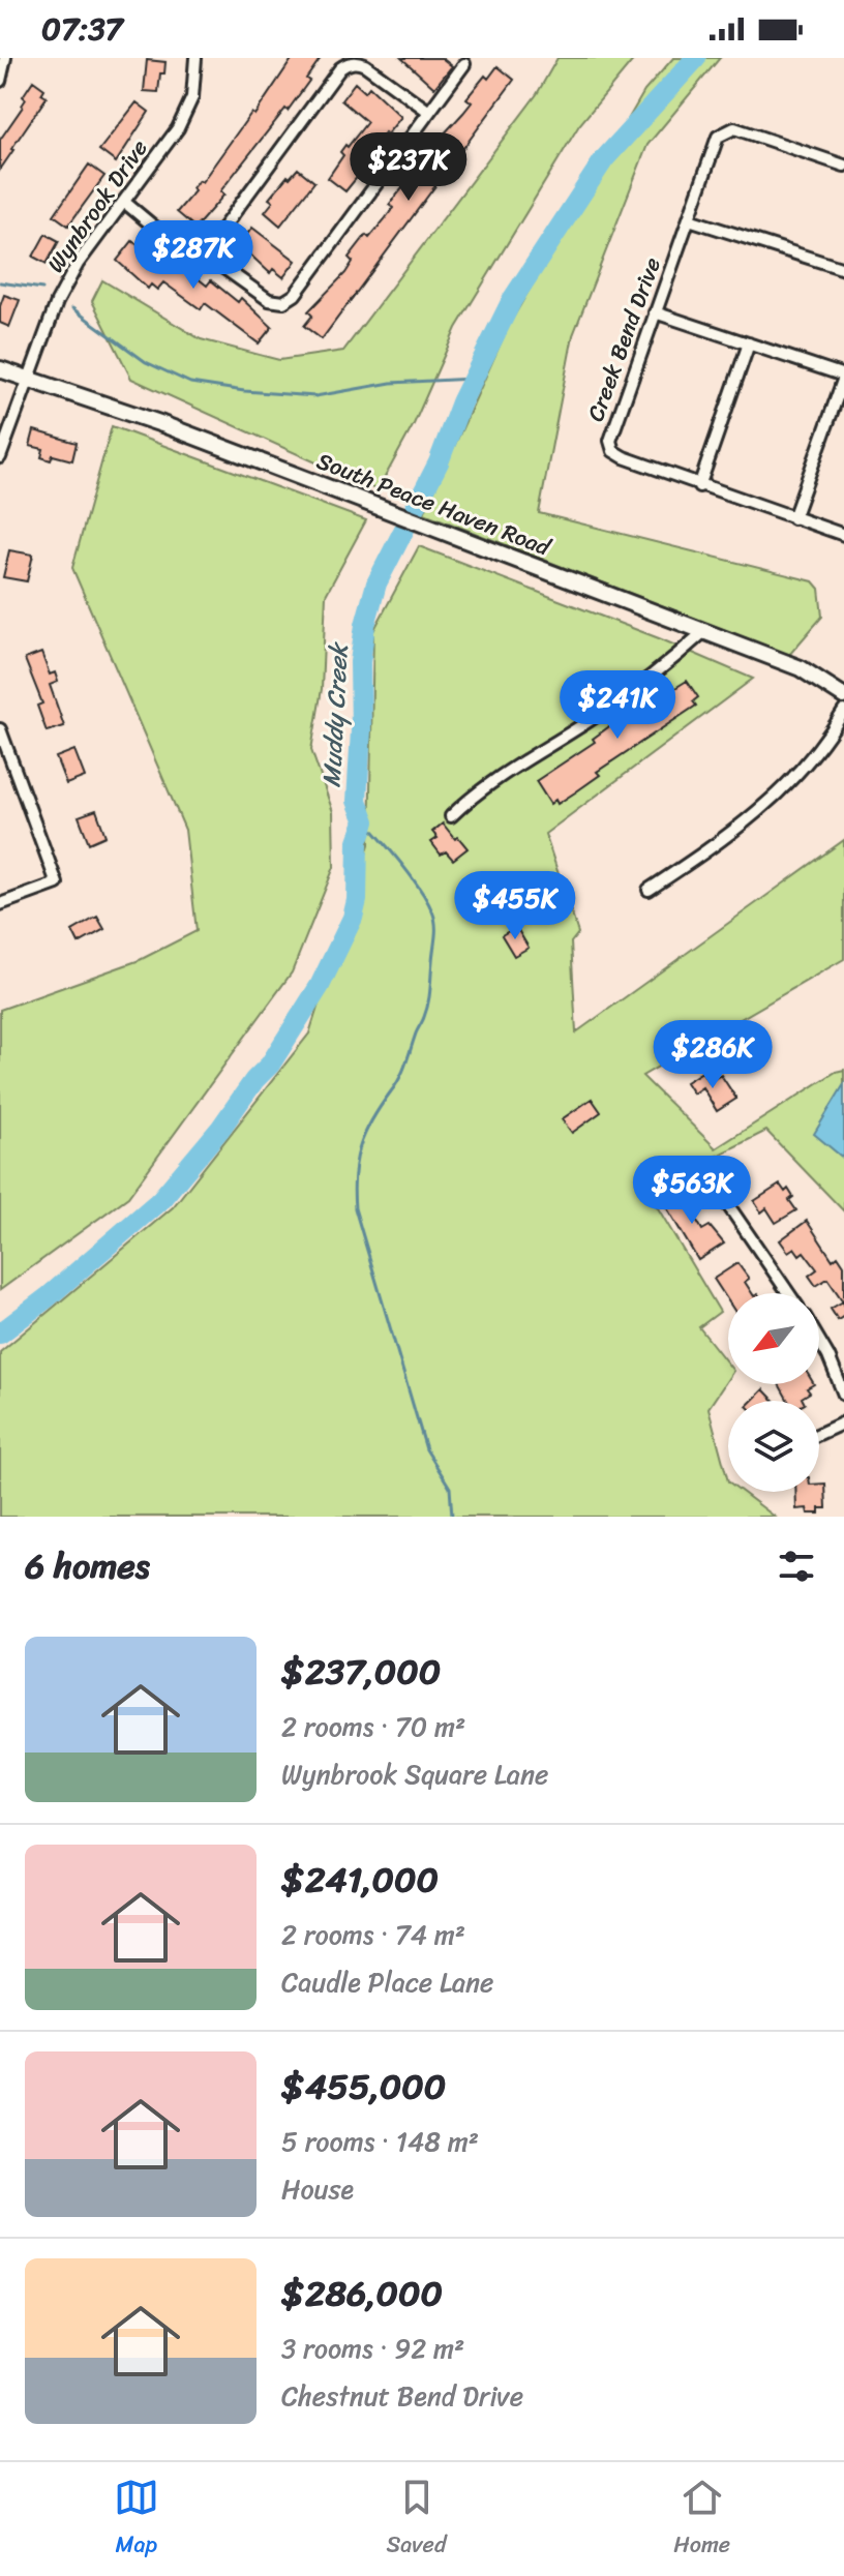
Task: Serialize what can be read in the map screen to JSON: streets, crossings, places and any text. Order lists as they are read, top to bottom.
{
  "streets": {
    "main road": ["South Peace Haven Road"],
    "street": ["Wynbrook Drive", "Creek Bend Drive"]
  },
  "crossings": [
    ["Wynbrook Drive", "South Peace Haven Road"]
  ],
  "water": ["Muddy Creek"],
  "north": "bottom left",
  "page": {
    "status": "07:37",
    "price": [
      "$237K",
      "$287K",
      "$241K",
      "$455K",
      "$286K",
      "$563K"
    ],
    "heading": "6 homes",
    "list": [
      {
        "name": "$237,000",
        "note": "2 rooms · 70 m² · Wynbrook Square Lane"
      },
      {
        "name": "$241,000",
        "note": "2 rooms · 74 m² · Caudle Place Lane"
      },
      {
        "name": "$455,000",
        "note": "5 rooms · 148 m² · House"
      },
      {
        "name": "$286,000",
        "note": "3 rooms · 92 m² · Chestnut Bend Drive"
      }
    ],
    "tabs": ["Map", "Saved", "Home"]
  }
}
